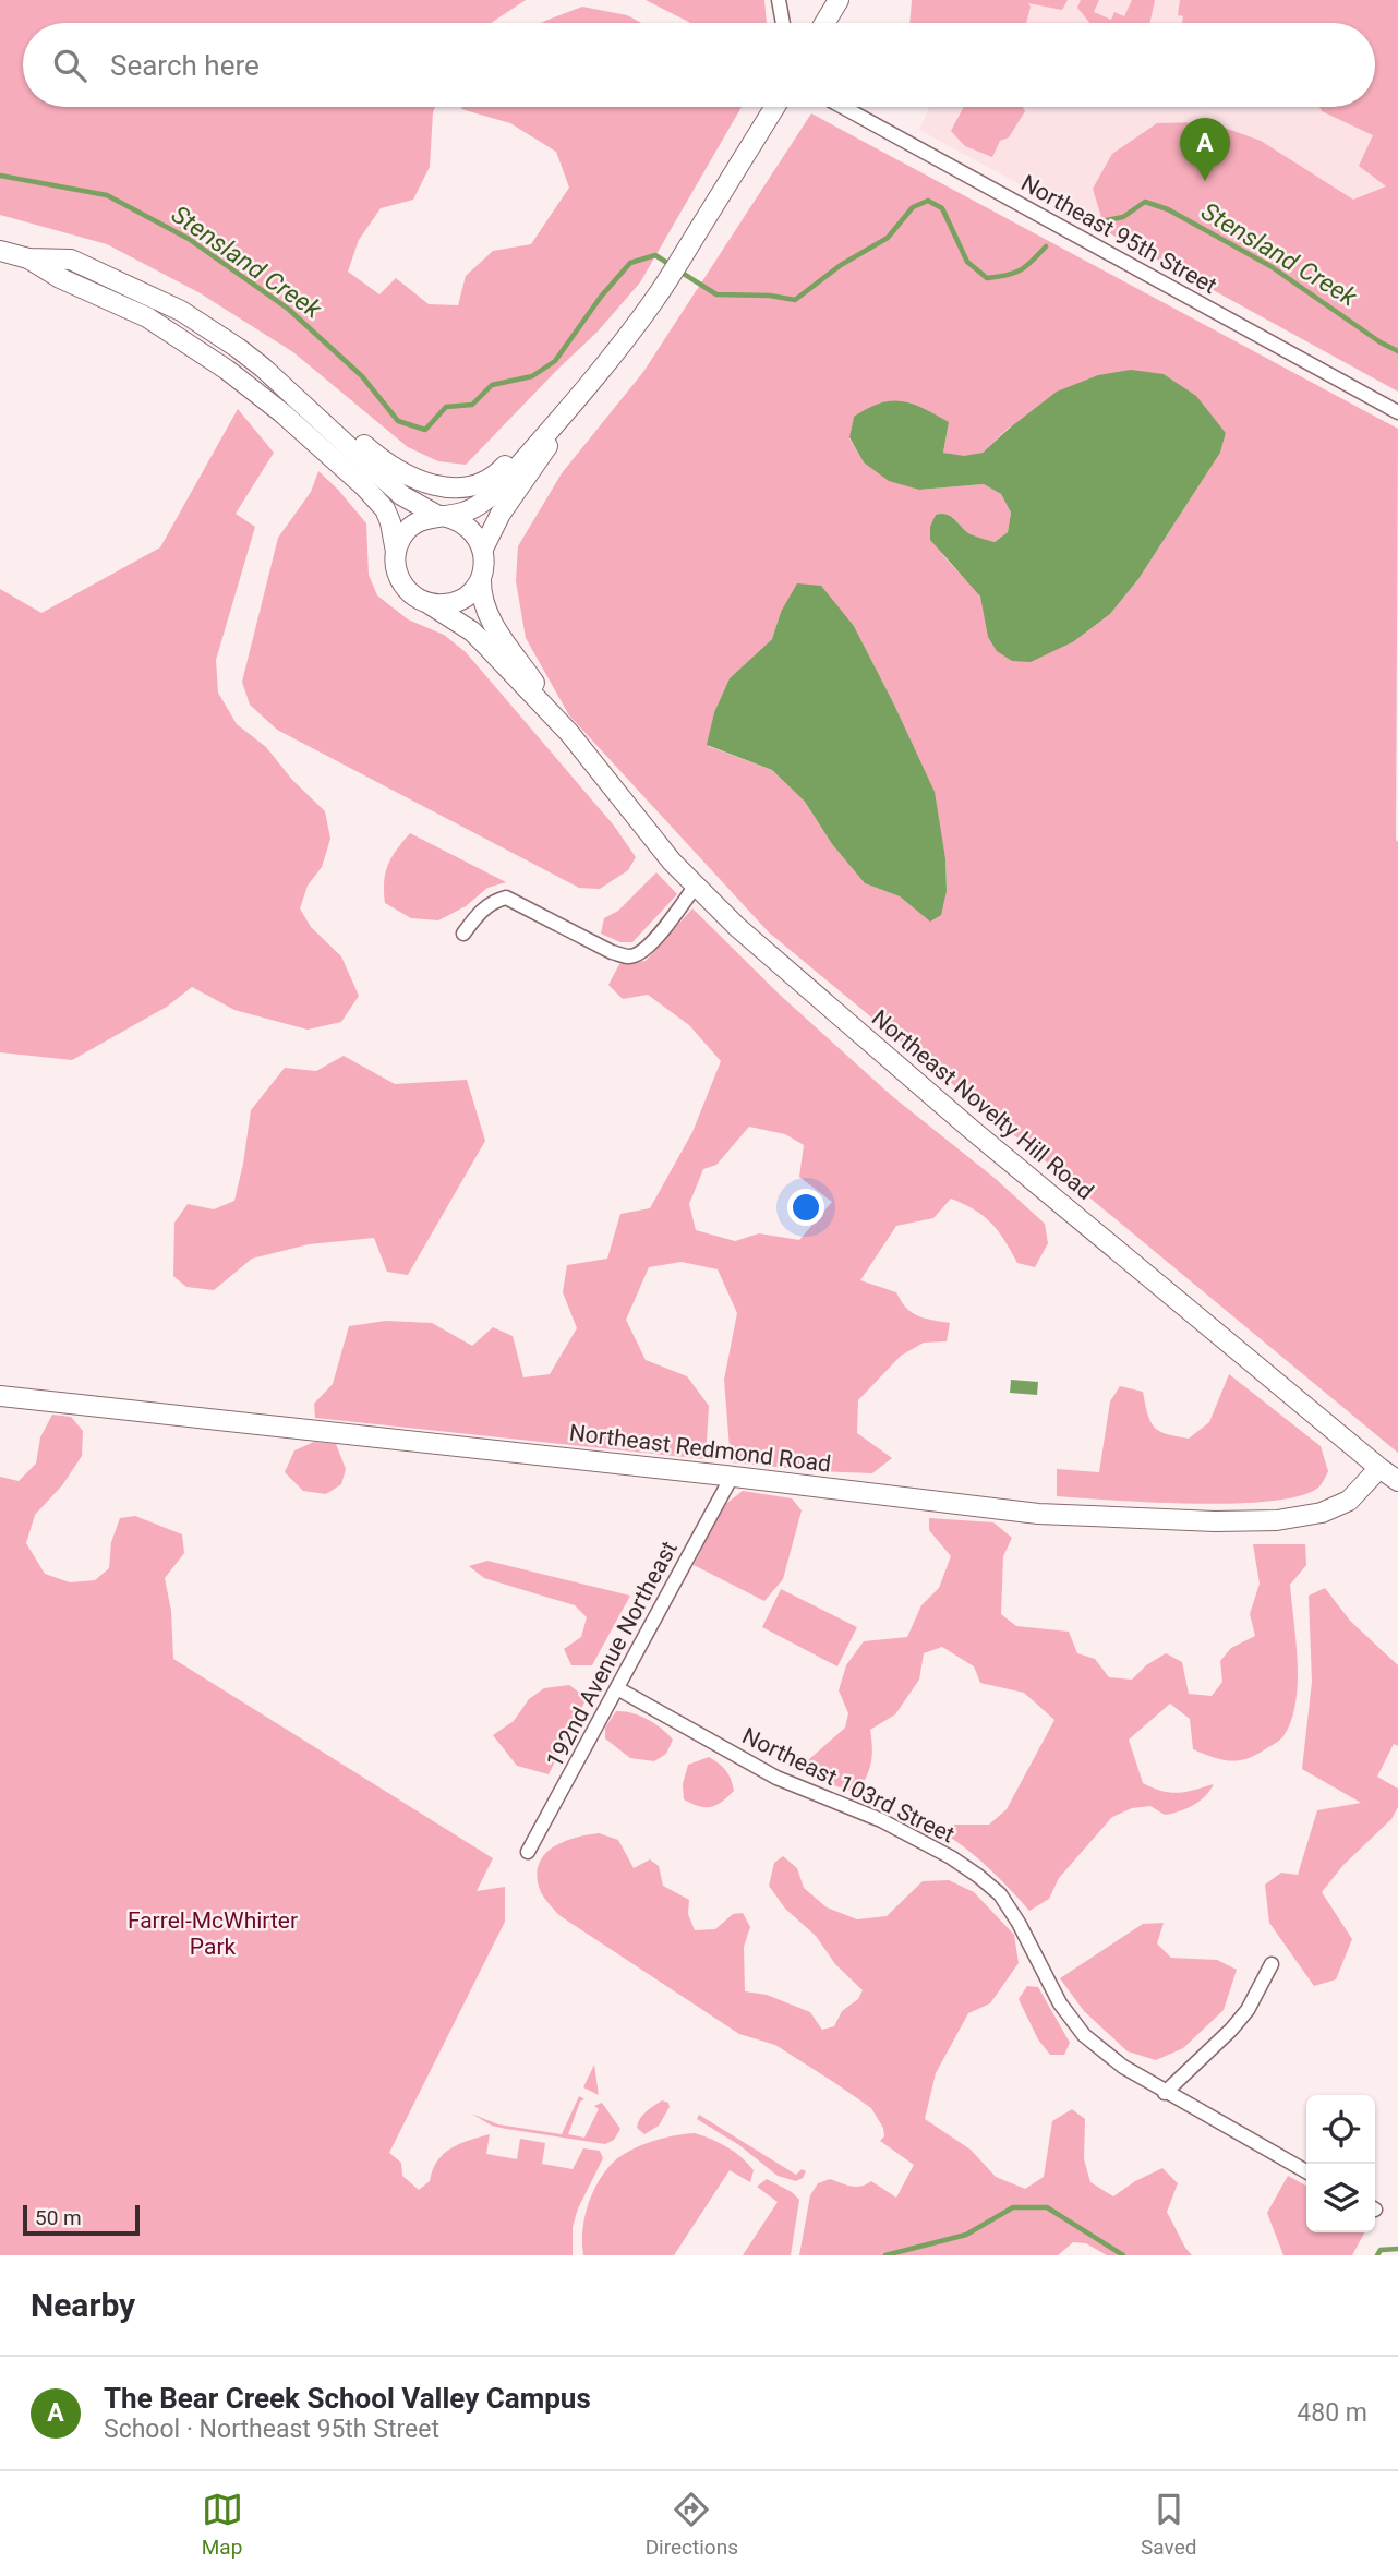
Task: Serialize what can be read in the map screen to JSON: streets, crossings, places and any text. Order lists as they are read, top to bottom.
{
  "streets": {
    "main road": ["Northeast Novelty Hill Road", "Northeast Redmond Road"],
    "street": ["Northeast 95th Street", "192nd Avenue Northeast", "Northeast 103rd Street"]
  },
  "crossings": [
    ["Northeast Novelty Hill Road", "Northeast Redmond Road"],
    ["Northeast Redmond Road", "192nd Avenue Northeast"],
    ["192nd Avenue Northeast", "Northeast 103rd Street"]
  ],
  "water": ["Stensland Creek"],
  "parks": ["Farrel-McWhirter Park"],
  "scale_bar": "50 m",
  "page": {
    "search": "Search here",
    "pins": "A",
    "scale": "50 m",
    "heading": "Nearby",
    "list": [
      {
        "mark": "A",
        "name": "The Bear Creek School Valley Campus",
        "note": "School · Northeast 95th Street",
        "value": "480 m"
      }
    ],
    "nav": ["Map", "Directions", "Saved"]
  }
}
